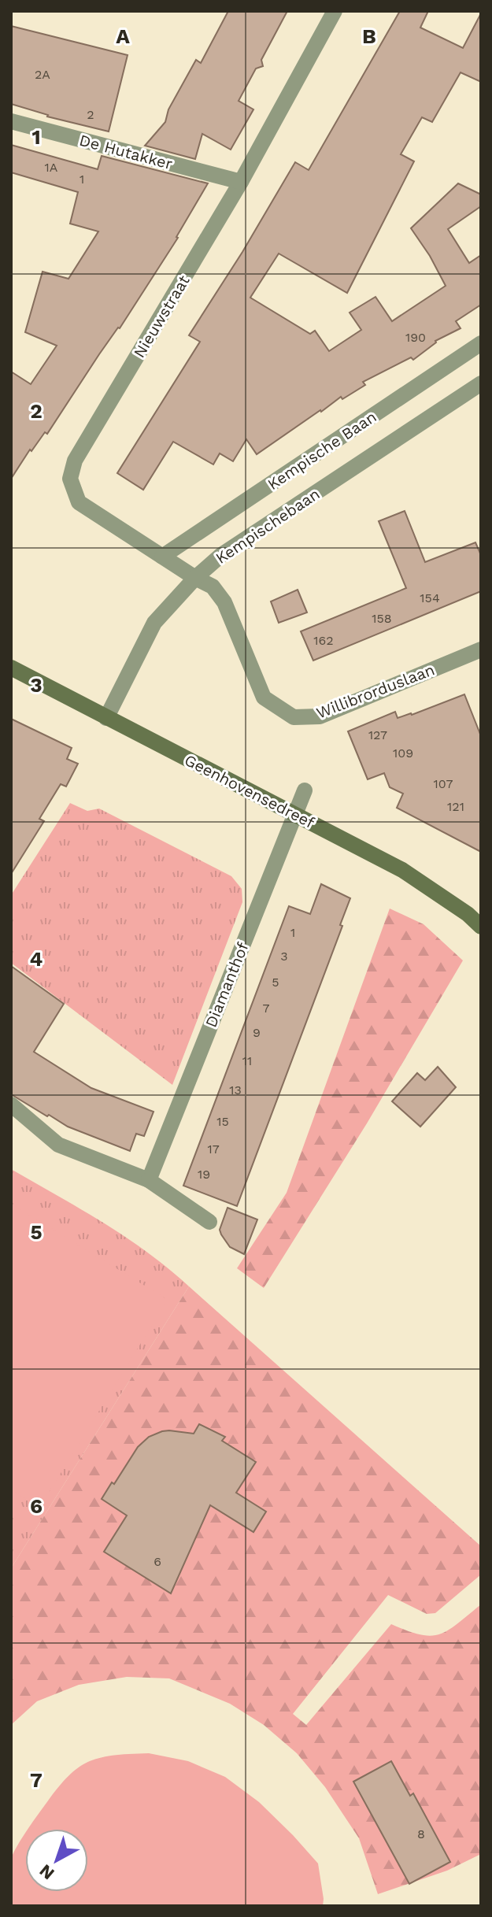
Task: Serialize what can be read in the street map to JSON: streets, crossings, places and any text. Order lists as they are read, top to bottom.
{
  "streets": {
    "street": [
      "De Hutakker",
      "Nieuwstraat",
      "Kempische Baan",
      "Kempischebaan",
      "Willibrorduslaan",
      "Geenhovensedreef",
      "Diamanthof"
    ]
  },
  "crossings": [
    ["De Hutakker", "Nieuwstraat"],
    ["Nieuwstraat", "Kempische Baan"],
    ["Nieuwstraat", "Kempischebaan"],
    ["Nieuwstraat", "Willibrorduslaan"],
    ["Kempischebaan", "Willibrorduslaan"],
    ["Kempischebaan", "Geenhovensedreef"],
    ["Geenhovensedreef", "Diamanthof"]
  ],
  "house_numbers": [
    "2A",
    "2",
    "1A",
    "1",
    "190",
    "154",
    "158",
    "162",
    "127",
    "109",
    "107",
    "121",
    "1",
    "3",
    "5",
    "7",
    "9",
    "11",
    "13",
    "15",
    "17",
    "19",
    "6",
    "8"
  ],
  "north": "bottom left",
  "grid": {
    "columns": ["A", "B"],
    "rows": [
      "1",
      "2",
      "3",
      "4",
      "5",
      "6",
      "7"
    ]
  }
}
